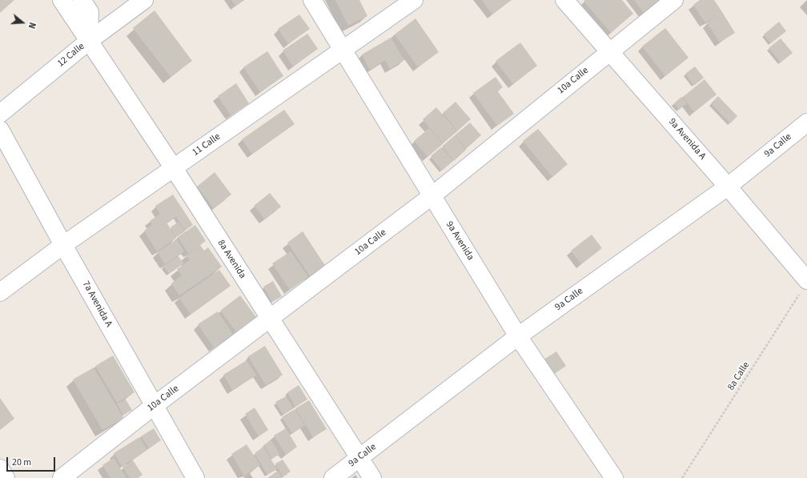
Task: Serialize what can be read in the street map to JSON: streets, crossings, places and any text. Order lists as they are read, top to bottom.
{
  "streets": {
    "street": [
      "12 Calle",
      "10a Calle",
      "9a Avenida A",
      "11 Calle",
      "9a Calle",
      "9a Avenida",
      "8a Avenida",
      "7a Avenida A"
    ],
    "path": ["8a Calle"]
  },
  "crossings": [
    ["12 Calle", "8a Avenida"],
    ["10a Calle", "9a Avenida A"],
    ["10a Calle", "9a Avenida"],
    ["10a Calle", "8a Avenida"],
    ["10a Calle", "7a Avenida A"],
    ["9a Avenida A", "9a Calle"],
    ["9a Avenida A", "8a Calle"],
    ["11 Calle", "9a Avenida"],
    ["11 Calle", "8a Avenida"],
    ["11 Calle", "7a Avenida A"],
    ["9a Calle", "9a Avenida"],
    ["9a Calle", "8a Avenida"]
  ],
  "scale_bar": "20 m",
  "north": "right"
}
